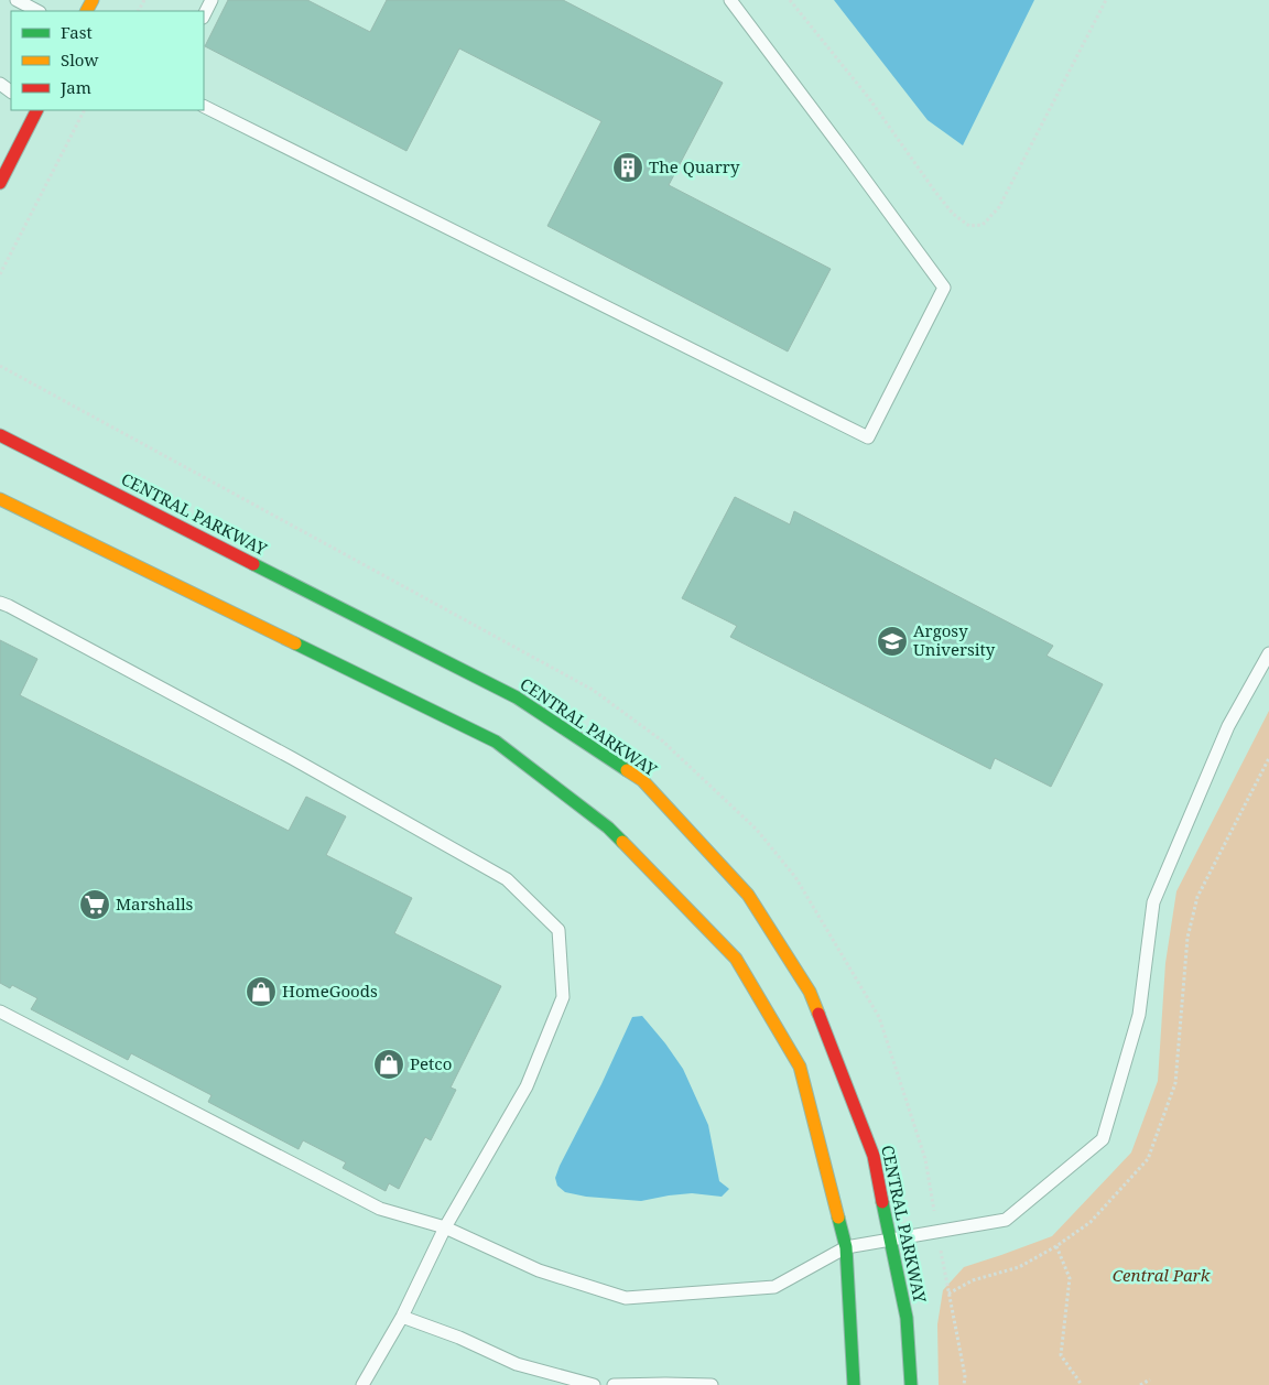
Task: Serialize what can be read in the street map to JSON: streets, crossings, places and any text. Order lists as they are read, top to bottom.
{
  "streets": {
    "street": ["CENTRAL PARKWAY"]
  },
  "parks": ["Central Park"],
  "places": {
    "building": ["The Quarry"],
    "school or university": ["Argosy University"],
    "supermarket": ["Marshalls"],
    "shop": ["HomeGoods", "Petco"]
  },
  "legend": ["Fast", "Slow", "Jam"]
}
